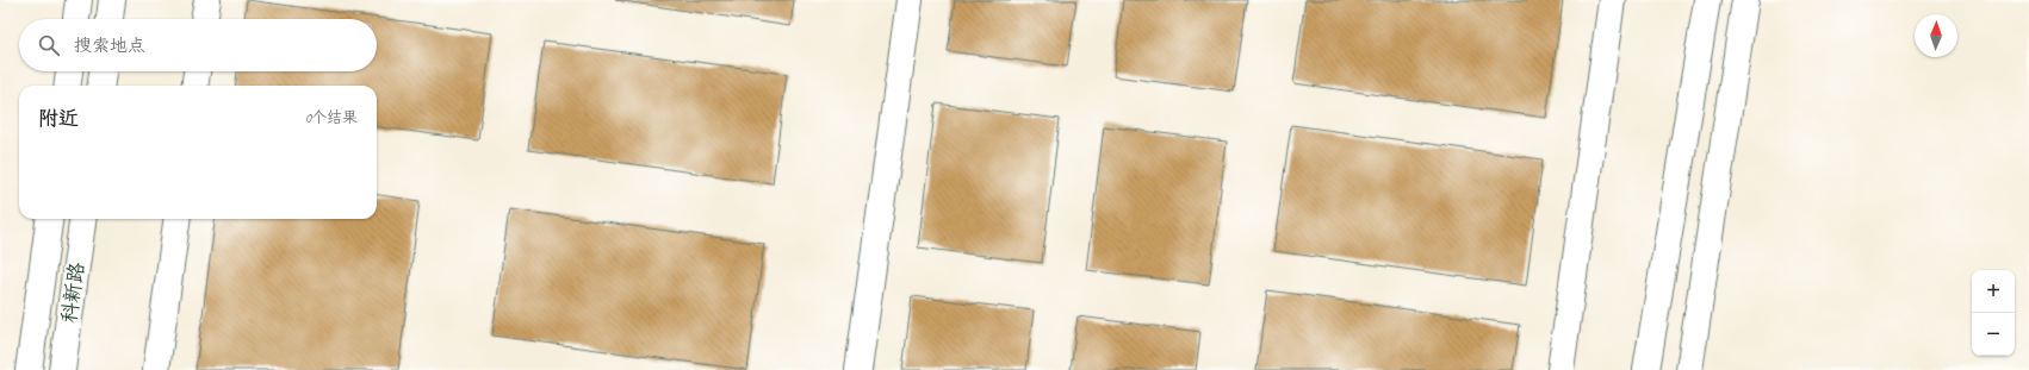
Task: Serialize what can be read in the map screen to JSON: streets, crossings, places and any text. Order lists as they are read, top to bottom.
{
  "streets": {
    "street": ["科新路"]
  },
  "north": "top",
  "page": {
    "search": "搜索地点",
    "heading": ["附近", "0个结果"],
    "map_buttons": ["+", "−"]
  }
}
